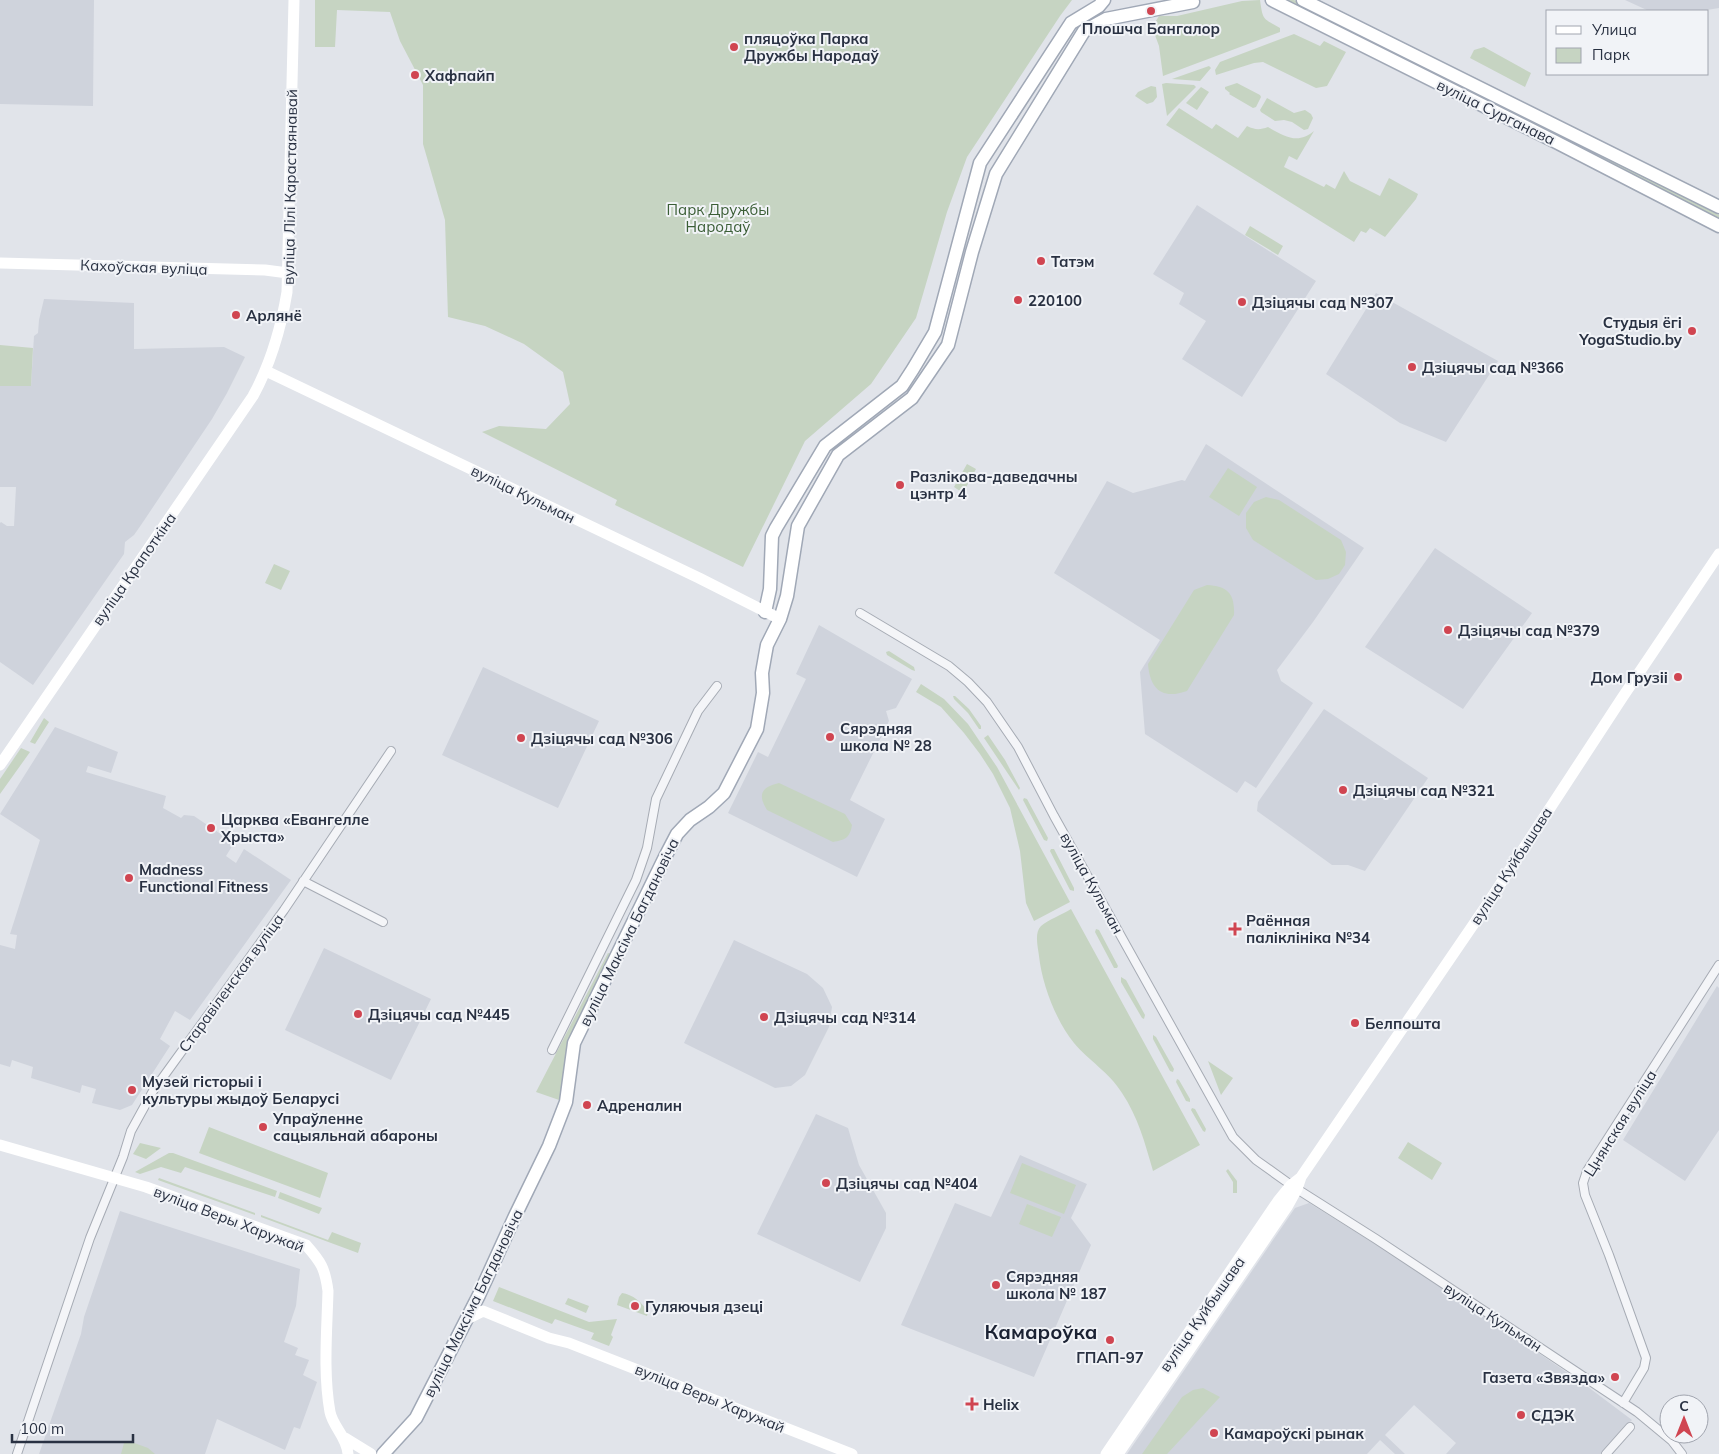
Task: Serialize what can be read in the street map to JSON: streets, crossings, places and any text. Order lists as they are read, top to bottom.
{
  "streets": {
    "main road": [
      "вуліца Сурганава",
      "вуліца Лілі Карастаянавай",
      "Кахоўская вуліца",
      "вуліца Кульман",
      "вуліца Крапоткіна",
      "вуліца Куйбышава",
      "вуліца Максіма Багдановіча",
      "вуліца Веры Харужай"
    ],
    "street": ["Старавіленская вуліца", "Цнянская вуліца"]
  },
  "crossings": [
    ["вуліца Лілі Карастаянавай", "Кахоўская вуліца"],
    ["вуліца Лілі Карастаянавай", "вуліца Кульман"],
    ["вуліца Лілі Карастаянавай", "вуліца Крапоткіна"],
    ["вуліца Кульман", "вуліца Крапоткіна"],
    ["вуліца Кульман", "вуліца Куйбышава"],
    ["вуліца Кульман", "вуліца Максіма Багдановіча"],
    ["вуліца Кульман", "Цнянская вуліца"],
    ["вуліца Максіма Багдановіча", "вуліца Веры Харужай"],
    ["Старавіленская вуліца", "вуліца Веры Харужай"]
  ],
  "districts": ["Камароўка"],
  "parks": ["Парк Дружбы Народаў"],
  "places": {
    "other": [
      "Плошча Бангалор",
      "пляцоўка Парка Дружбы Народаў",
      "Хафпайп",
      "Татэм",
      "220100",
      "Дзіцячы сад №307",
      "Арлянё",
      "Студыя ёгі YogaStudio.by",
      "Дзіцячы сад №366",
      "Разлікова-даведачны цэнтр 4",
      "Дзіцячы сад №379",
      "Дом Грузіі",
      "Сярэдняя школа № 28",
      "Дзіцячы сад №306",
      "Дзіцячы сад №321",
      "Царква «Евангелле Хрыста»",
      "Madness Functional Fitness",
      "Дзіцячы сад №445",
      "Дзіцячы сад №314",
      "Белпошта",
      "Музей гісторыі і культуры жыдоў Беларусі",
      "Адреналин",
      "Упраўленне сацыяльнай абароны",
      "Дзіцячы сад №404",
      "Сярэдняя школа № 187",
      "Гуляючыя дзеці",
      "ГПАП-97",
      "Газета «Звязда»",
      "СДЭК",
      "Камароўскі рынак"
    ],
    "health": ["Раённая паліклініка №34", "Helix"]
  },
  "legend": ["Улица", "Парк"],
  "scale_bar": "100 m",
  "north": "top"
}
